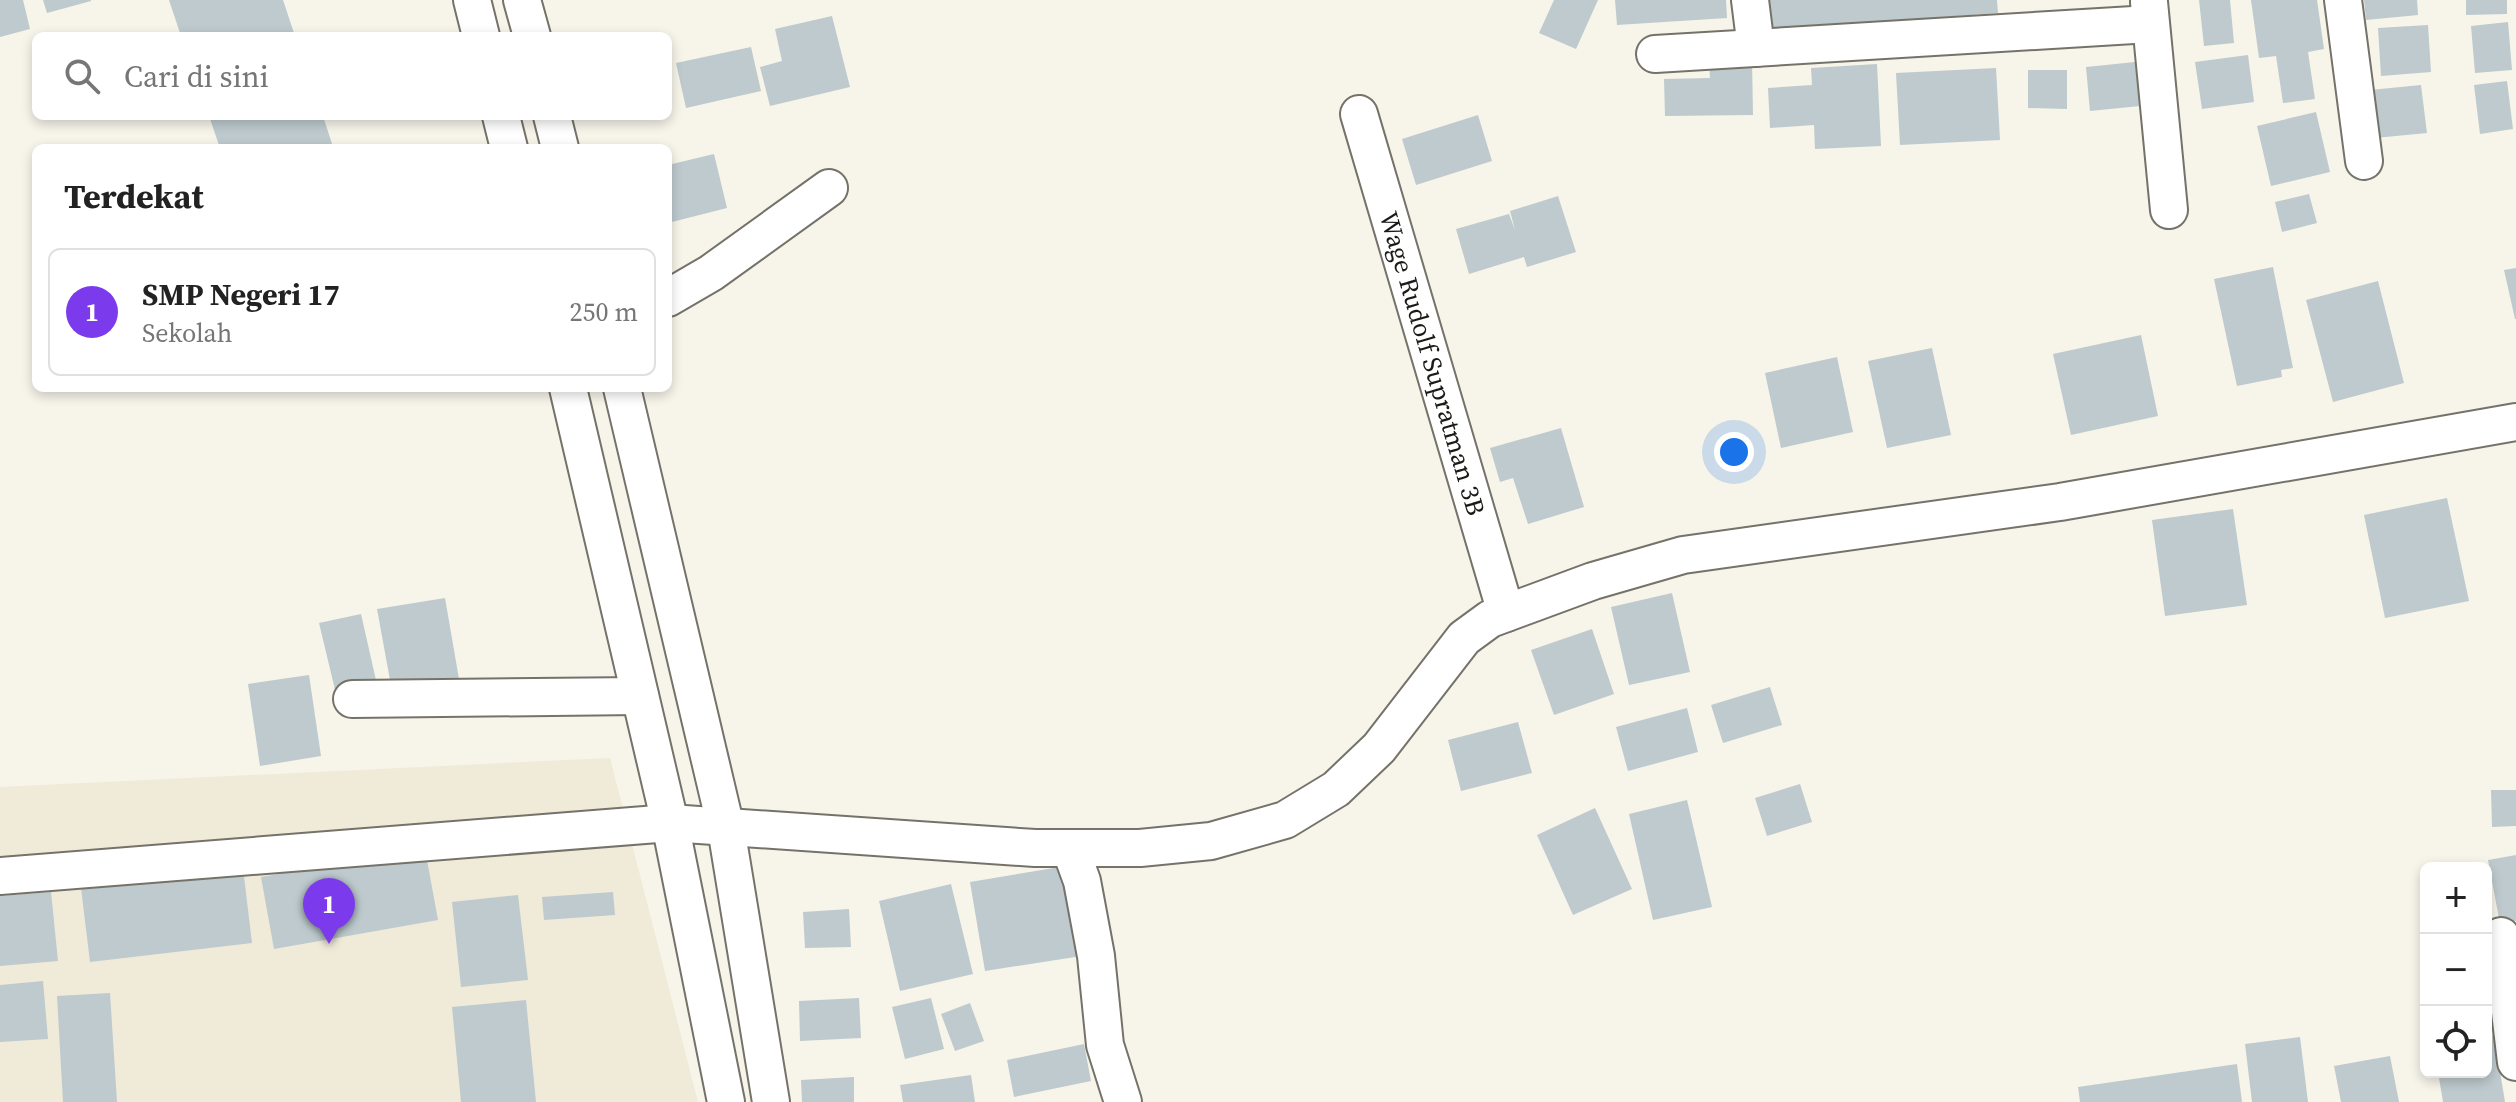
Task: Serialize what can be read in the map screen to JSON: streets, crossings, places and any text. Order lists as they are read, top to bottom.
{
  "streets": {
    "street": ["Wage Rudolf Supratman 3B"]
  },
  "page": {
    "search": "Cari di sini",
    "heading": "Terdekat",
    "list": [
      {
        "mark": "1",
        "name": "SMP Negeri 17",
        "note": "Sekolah",
        "value": "250 m"
      }
    ],
    "map_buttons": ["+", "−"],
    "pins": "1"
  }
}
